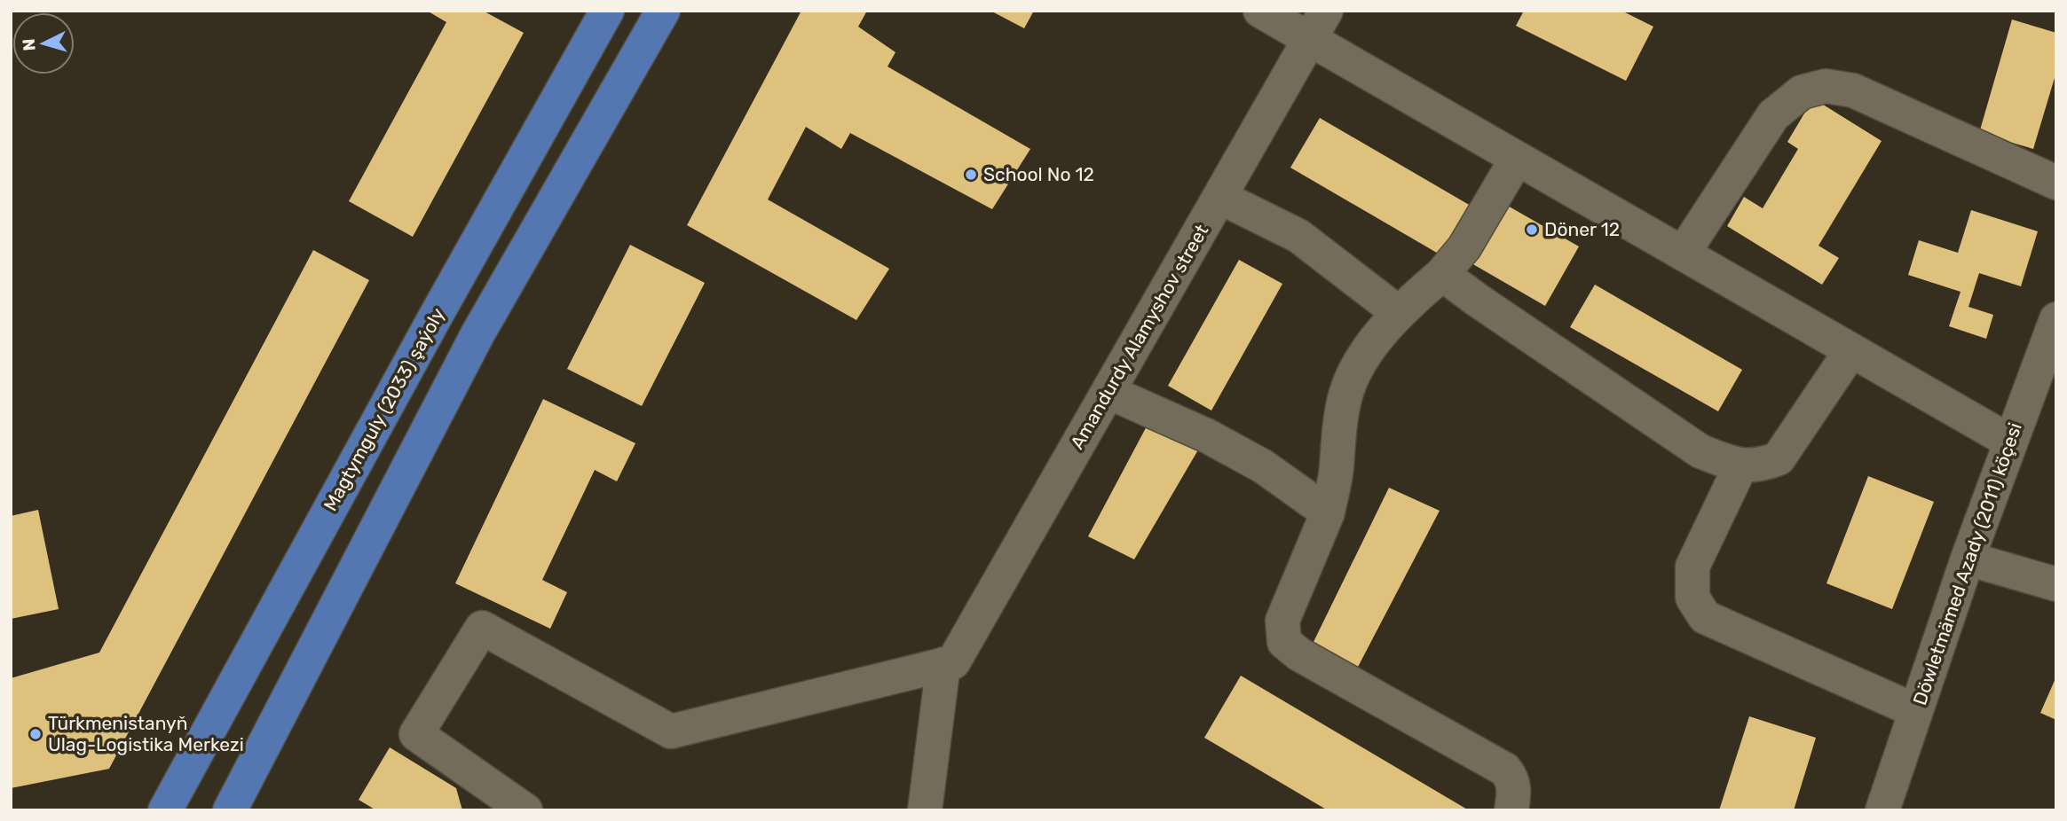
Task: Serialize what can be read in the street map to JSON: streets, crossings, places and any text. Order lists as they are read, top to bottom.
{
  "streets": {
    "main road": ["Magtymguly (2033) şaýoly"],
    "street": ["Amandurdy Alamyshov street", "Döwletmämed Azady (2011) köçesi"]
  },
  "places": ["School No 12", "Döner 12", "Türkmenistanyň Ulag-Logistika Merkezi"],
  "north": "left"
}
